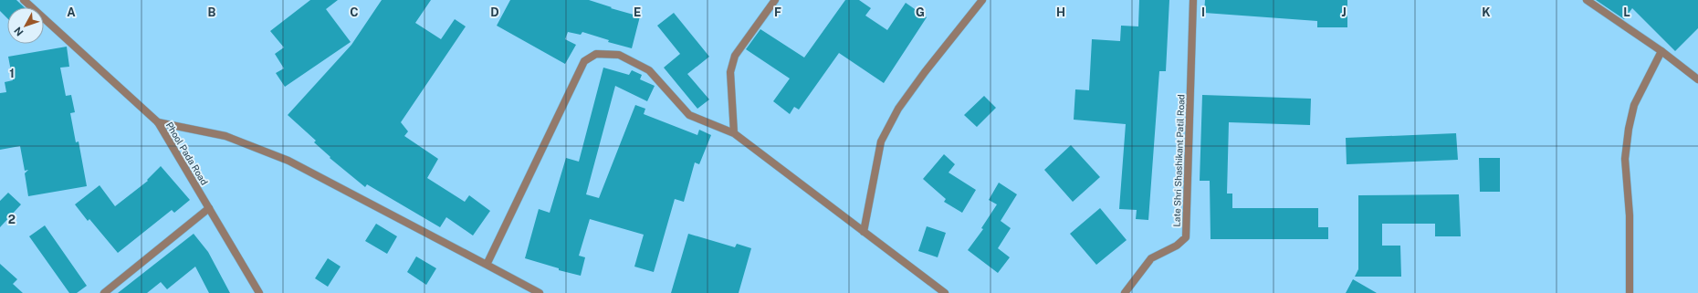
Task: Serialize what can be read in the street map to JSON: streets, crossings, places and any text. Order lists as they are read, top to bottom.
{
  "streets": {
    "street": ["Phool Pada Road", "Late Shri Shashikant Patil Road"]
  },
  "north": "bottom left",
  "grid": {
    "columns": [
      "A",
      "B",
      "C",
      "D",
      "E",
      "F",
      "G",
      "H",
      "I",
      "J",
      "K",
      "L"
    ],
    "rows": ["1", "2"]
  }
}
